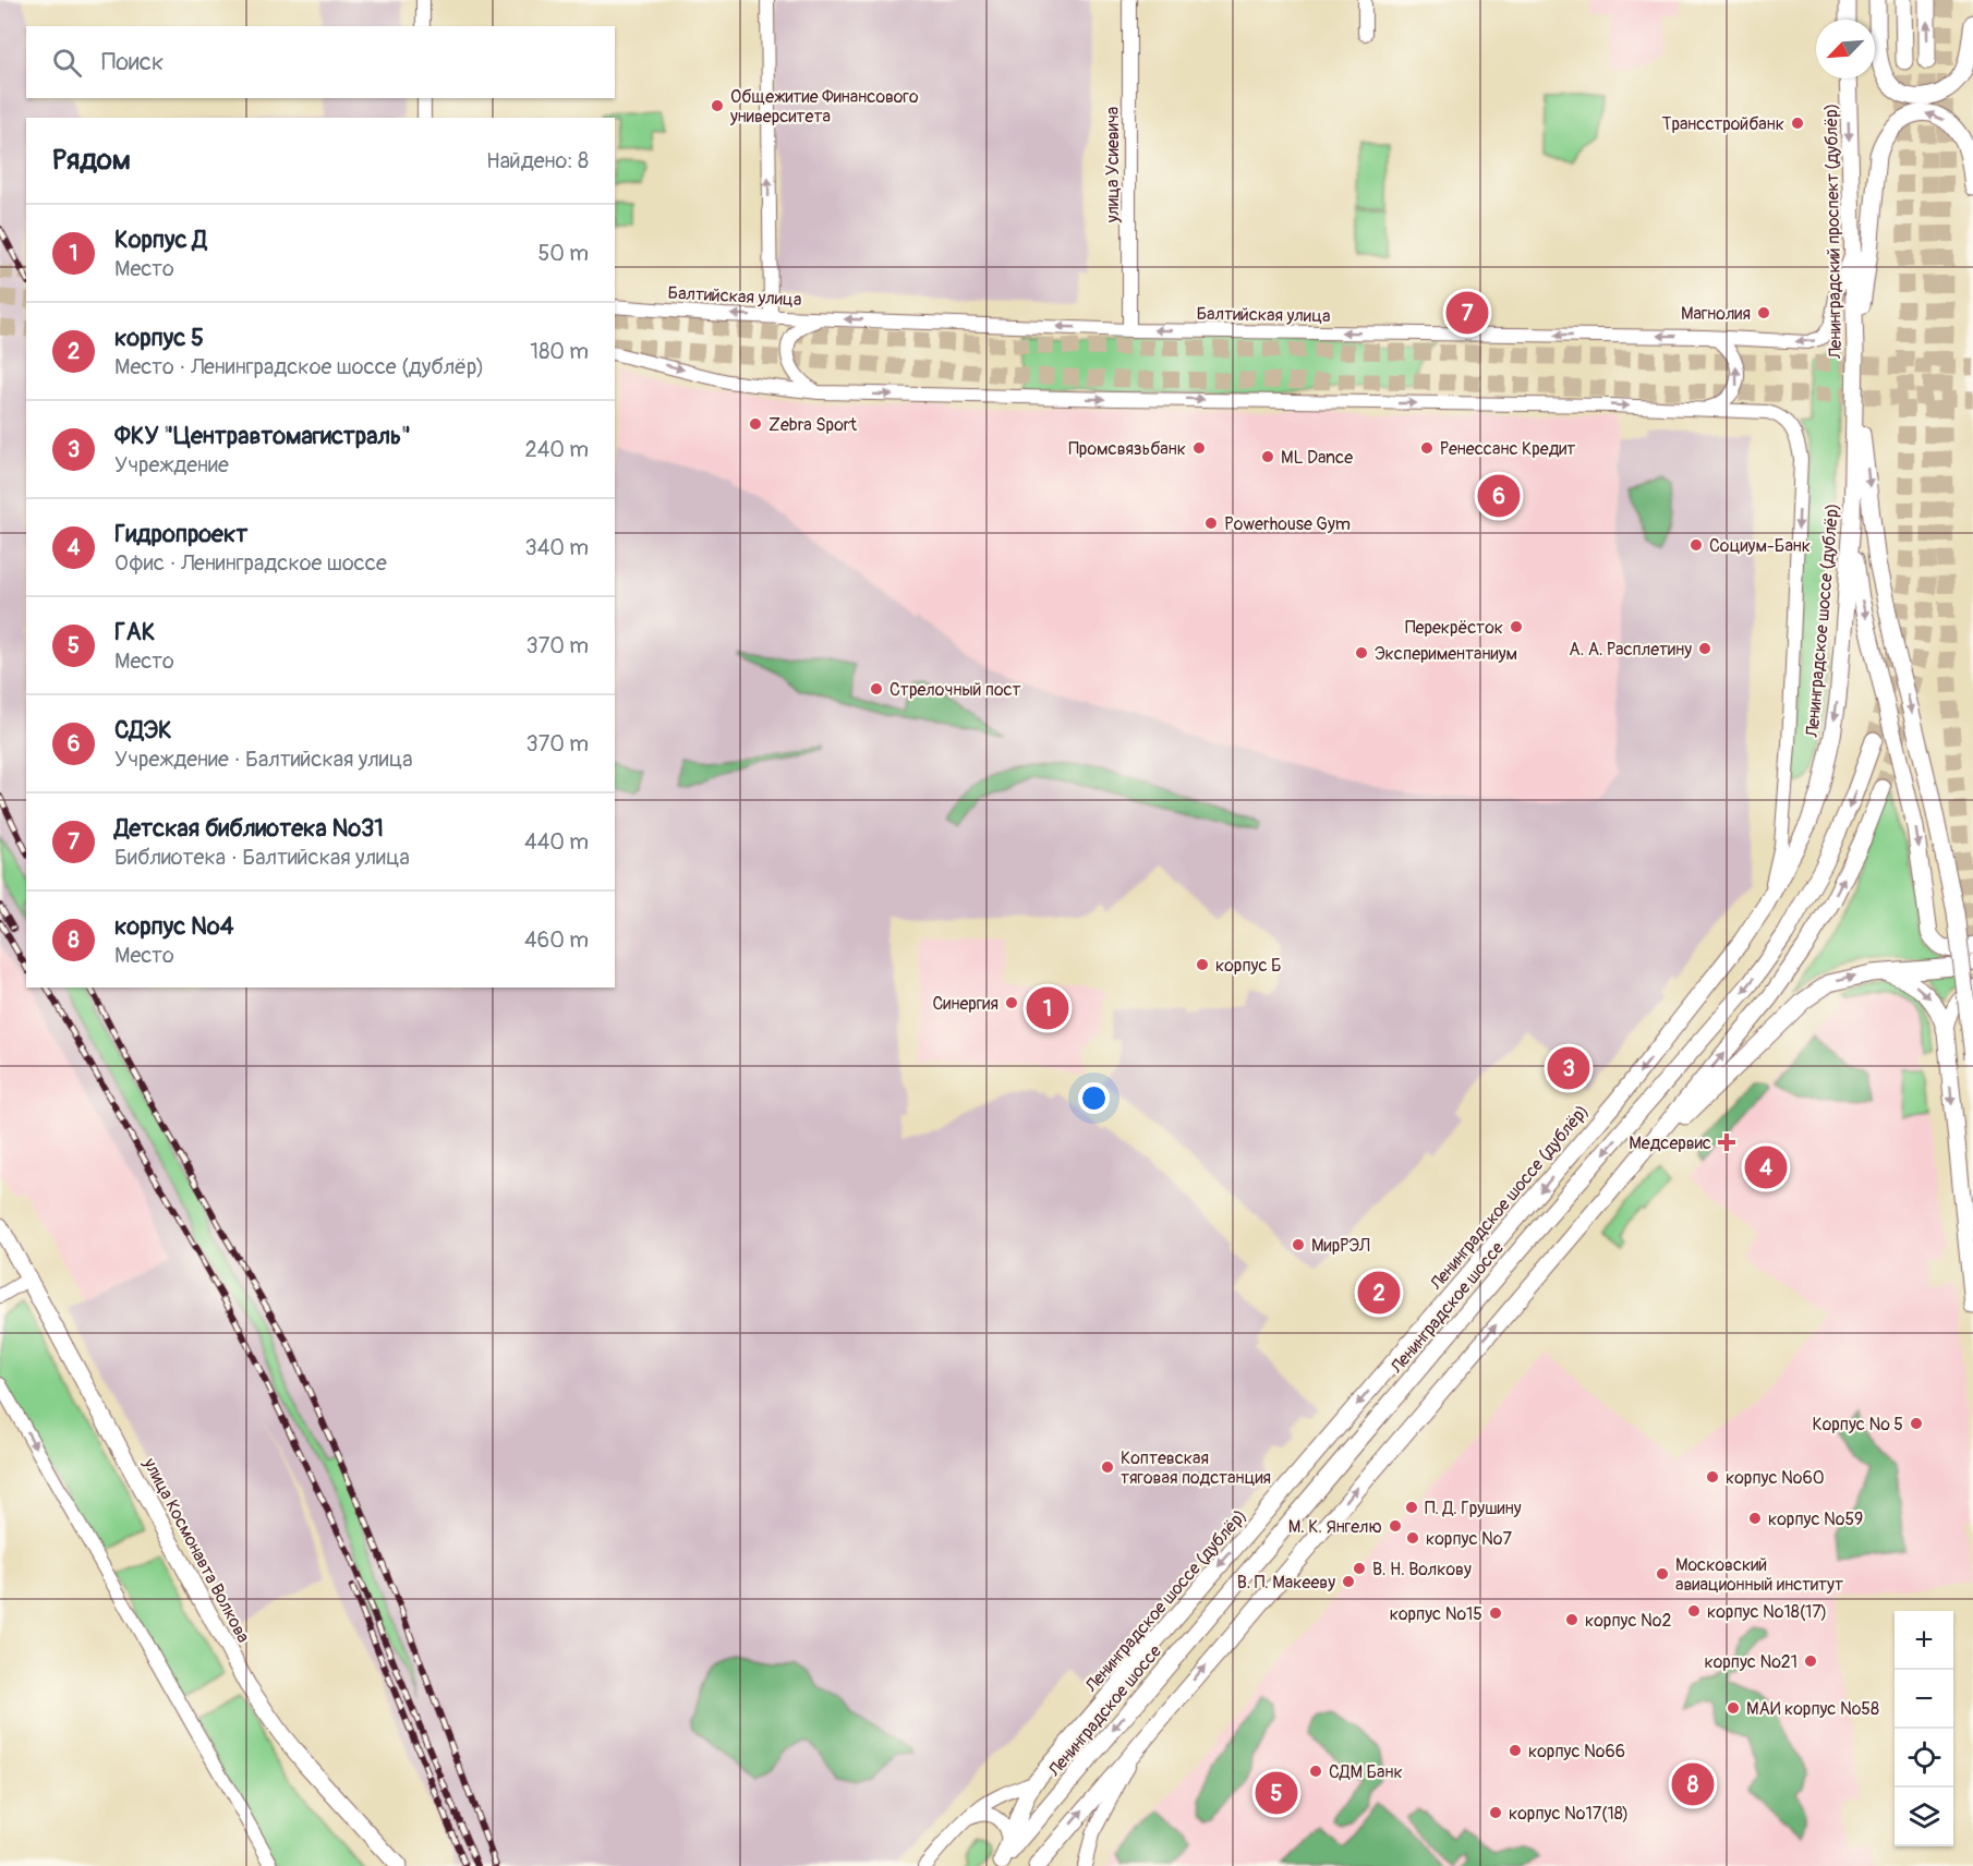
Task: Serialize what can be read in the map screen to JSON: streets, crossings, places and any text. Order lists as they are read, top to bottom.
{
  "streets": {
    "main road": [
      "Ленинградский проспект (дублёр)",
      "Ленинградское шоссе (дублёр)",
      "Ленинградское шоссе",
      "улица Космонавта Волкова"
    ],
    "street": ["улица Усиевича", "Балтийская улица"]
  },
  "crossings": [
    ["улица Усиевича", "Балтийская улица"],
    ["Ленинградский проспект (дублёр)", "Балтийская улица"],
    ["Ленинградский проспект (дублёр)", "Ленинградское шоссе (дублёр)"],
    ["Ленинградское шоссе (дублёр)", "Ленинградское шоссе"]
  ],
  "one_way": ["Ленинградский проспект (дублёр)"],
  "places": {
    "other": [
      "Общежитие Финансового университета",
      "Трансстройбанк",
      "Магнолия",
      "Zebra Sport",
      "Промсвязьбанк",
      "Ренессанс Кредит",
      "ML Dance",
      "Powerhouse Gym",
      "Социум-Банк",
      "Перекрёсток",
      "А. А. Расплетину",
      "Экспериментаниум",
      "Стрелочный пост",
      "корпус Б",
      "Синергия",
      "МирРЭЛ",
      "Корпус № 5",
      "Коптевская тяговая подстанция",
      "корпус №60",
      "П. Д. Грушину",
      "корпус №59",
      "М. К. Янгелю",
      "корпус №7",
      "В. Н. Волкову",
      "Московский авиационный институт",
      "В. П. Макееву",
      "корпус №18(17)",
      "корпус №15",
      "корпус №2",
      "корпус №21",
      "МАИ корпус №58",
      "корпус №66",
      "СДМ Банк",
      "корпус №17(18)"
    ],
    "health": ["Медсервис"]
  },
  "north": "bottom left",
  "page": {
    "search": "Поиск",
    "heading": ["Рядом", "Найдено: 8"],
    "list": [
      {
        "mark": "1",
        "name": "Корпус Д",
        "note": "Место",
        "value": "50 m"
      },
      {
        "mark": "2",
        "name": "корпус 5",
        "note": "Место · Ленинградское шоссе (дублёр)",
        "value": "180 m"
      },
      {
        "mark": "3",
        "name": "ФКУ \"Центравтомагистраль\"",
        "note": "Учреждение",
        "value": "240 m"
      },
      {
        "mark": "4",
        "name": "Гидропроект",
        "note": "Офис · Ленинградское шоссе",
        "value": "340 m"
      },
      {
        "mark": "5",
        "name": "ГАК",
        "note": "Место",
        "value": "370 m"
      },
      {
        "mark": "6",
        "name": "СДЭК",
        "note": "Учреждение · Балтийская улица",
        "value": "370 m"
      },
      {
        "mark": "7",
        "name": "Детская библиотека №31",
        "note": "Библиотека · Балтийская улица",
        "value": "440 m"
      },
      {
        "mark": "8",
        "name": "корпус №4",
        "note": "Место",
        "value": "460 m"
      }
    ],
    "pins": [
      "7",
      "6",
      "1",
      "3",
      "4",
      "2",
      "8",
      "5"
    ],
    "map_buttons": ["+", "−"]
  }
}
